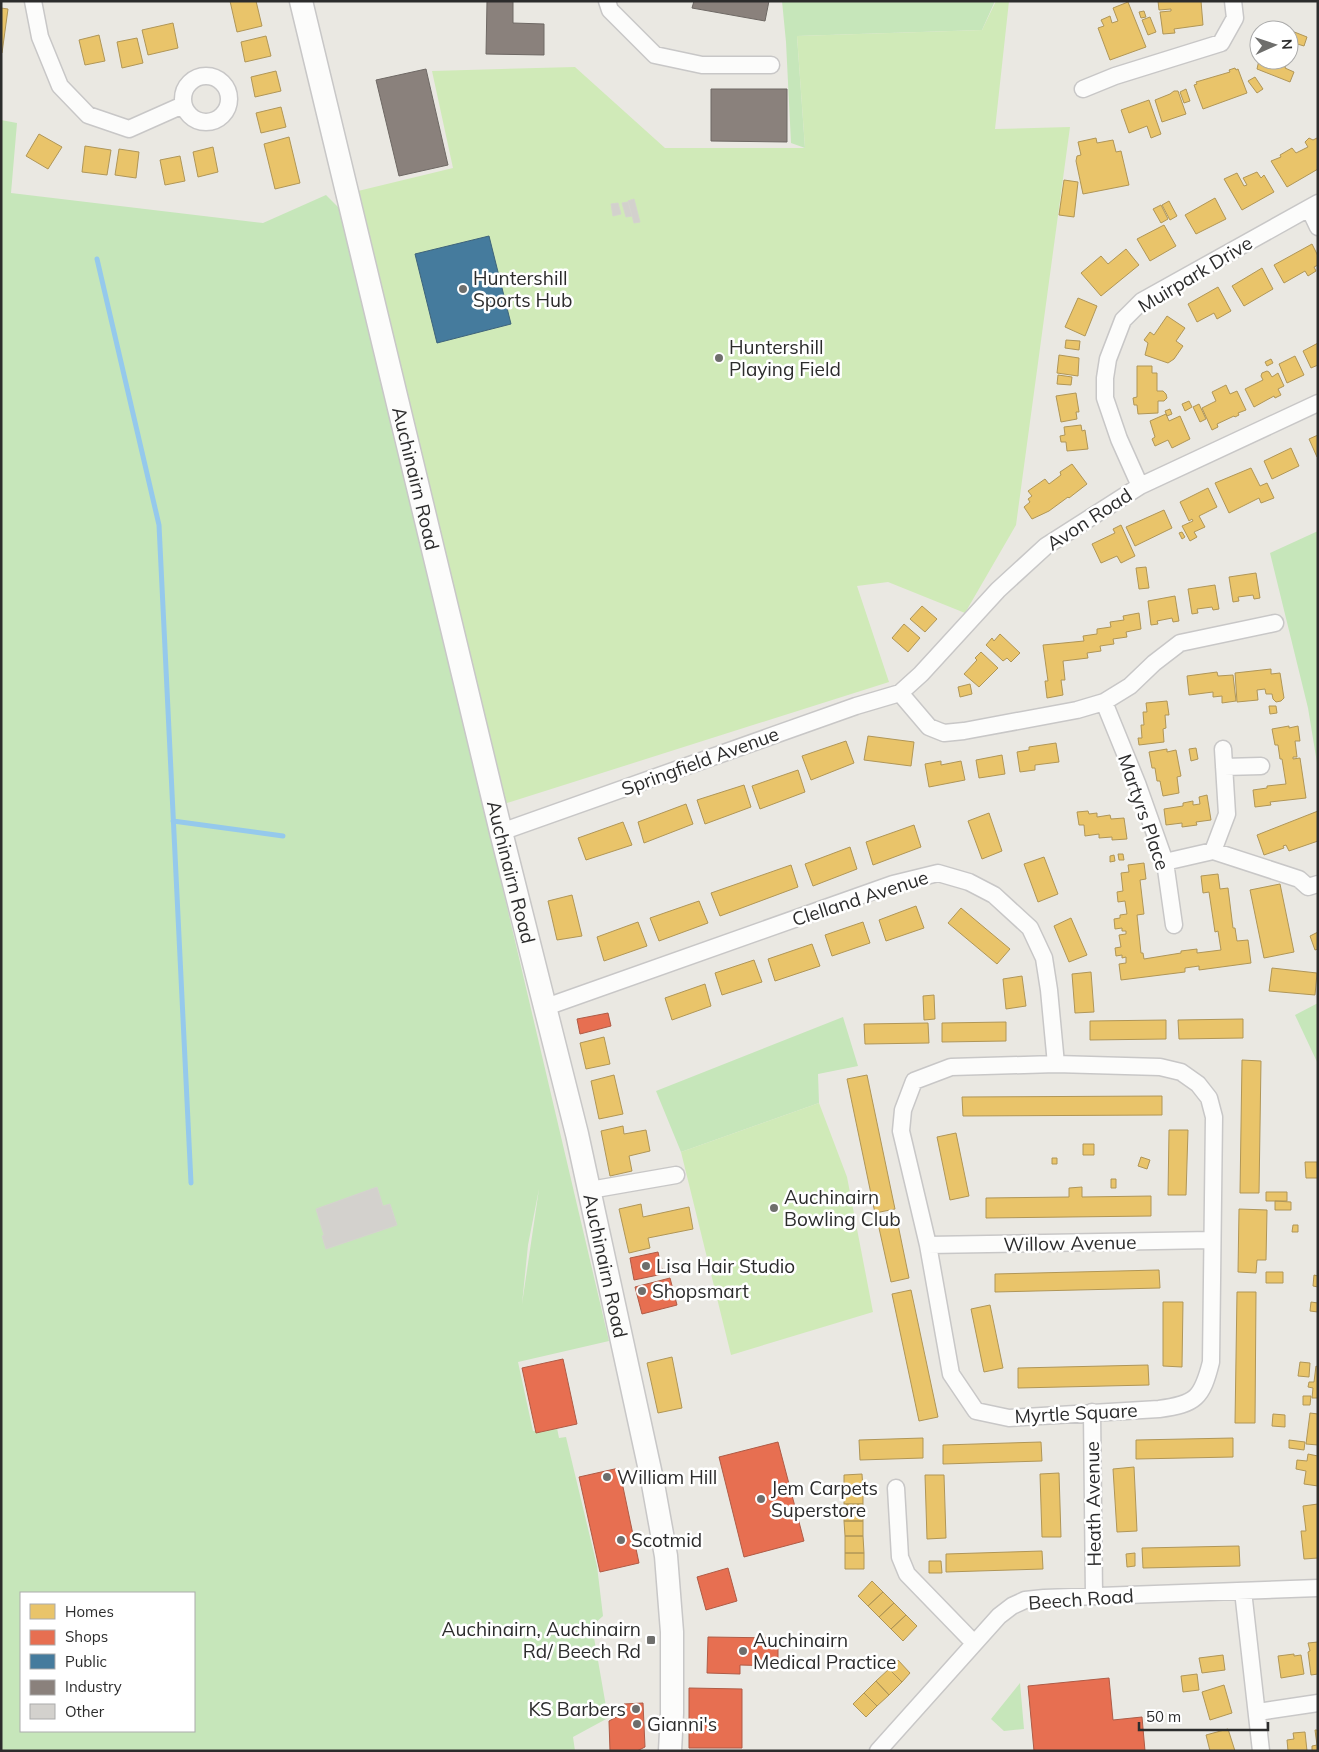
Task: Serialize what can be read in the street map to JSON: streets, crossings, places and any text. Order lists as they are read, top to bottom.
{
  "streets": {
    "main road": ["Auchinairn Road"],
    "street": [
      "Muirpark Drive",
      "Avon Road",
      "Springfield Avenue",
      "Martyrs Place",
      "Clelland Avenue",
      "Willow Avenue",
      "Myrtle Square",
      "Heath Avenue",
      "Beech Road"
    ]
  },
  "crossings": [
    ["Muirpark Drive", "Avon Road"],
    ["Auchinairn Road", "Springfield Avenue"],
    ["Auchinairn Road", "Clelland Avenue"],
    ["Avon Road", "Springfield Avenue"],
    ["Clelland Avenue", "Myrtle Square"],
    ["Willow Avenue", "Myrtle Square"],
    ["Myrtle Square", "Heath Avenue"],
    ["Heath Avenue", "Beech Road"]
  ],
  "places": {
    "other": [
      "Huntershill Sports Hub",
      "Huntershill Playing Field",
      "Auchinairn Bowling Club",
      "Lisa Hair Studio",
      "Shopsmart",
      "William Hill",
      "Jem Carpets Superstore",
      "Scotmid",
      "Auchinairn Medical Practice",
      "KS Barbers",
      "Gianni's"
    ],
    "transit": ["Auchinairn, Auchinairn Rd/ Beech Rd"]
  },
  "legend": [
    "Homes",
    "Shops",
    "Public",
    "Industry",
    "Other"
  ],
  "scale_bar": "50 m",
  "north": "right"
}
